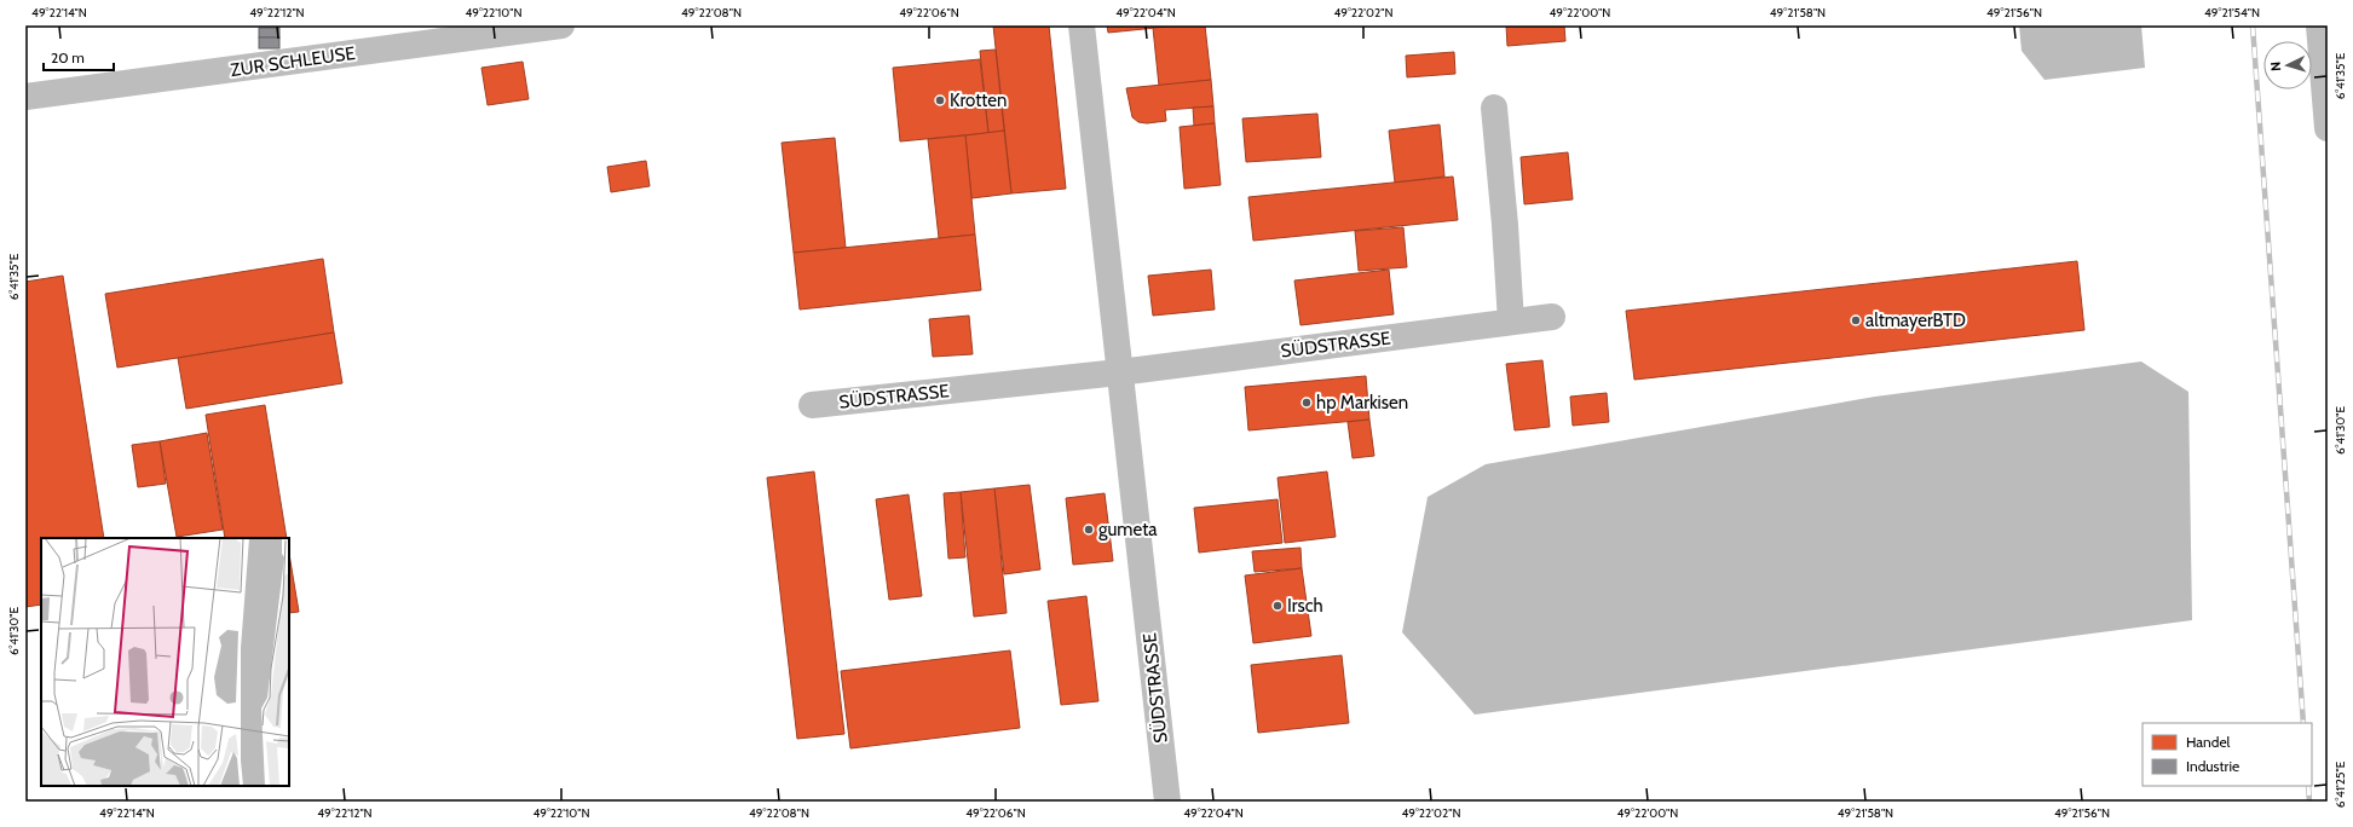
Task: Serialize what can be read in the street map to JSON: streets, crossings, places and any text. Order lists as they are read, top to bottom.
{
  "streets": {
    "street": ["ZUR SCHLEUSE", "SÜDSTRASSE"]
  },
  "places": [
    "Krotten",
    "altmayerBTD",
    "hp Markisen",
    "gumeta",
    "Irsch"
  ],
  "legend": ["Handel", "Industrie"],
  "scale_bar": "20 m",
  "north": "left",
  "coordinates": [
    "49°22'14\"N",
    "49°22'12\"N",
    "49°22'10\"N",
    "49°22'08\"N",
    "49°22'06\"N",
    "49°22'04\"N",
    "49°22'02\"N",
    "49°22'00\"N",
    "49°21'58\"N",
    "49°21'56\"N",
    "49°21'54\"N",
    "6°41'35\"E",
    "6°41'30\"E",
    "6°41'25\"E"
  ]
}
